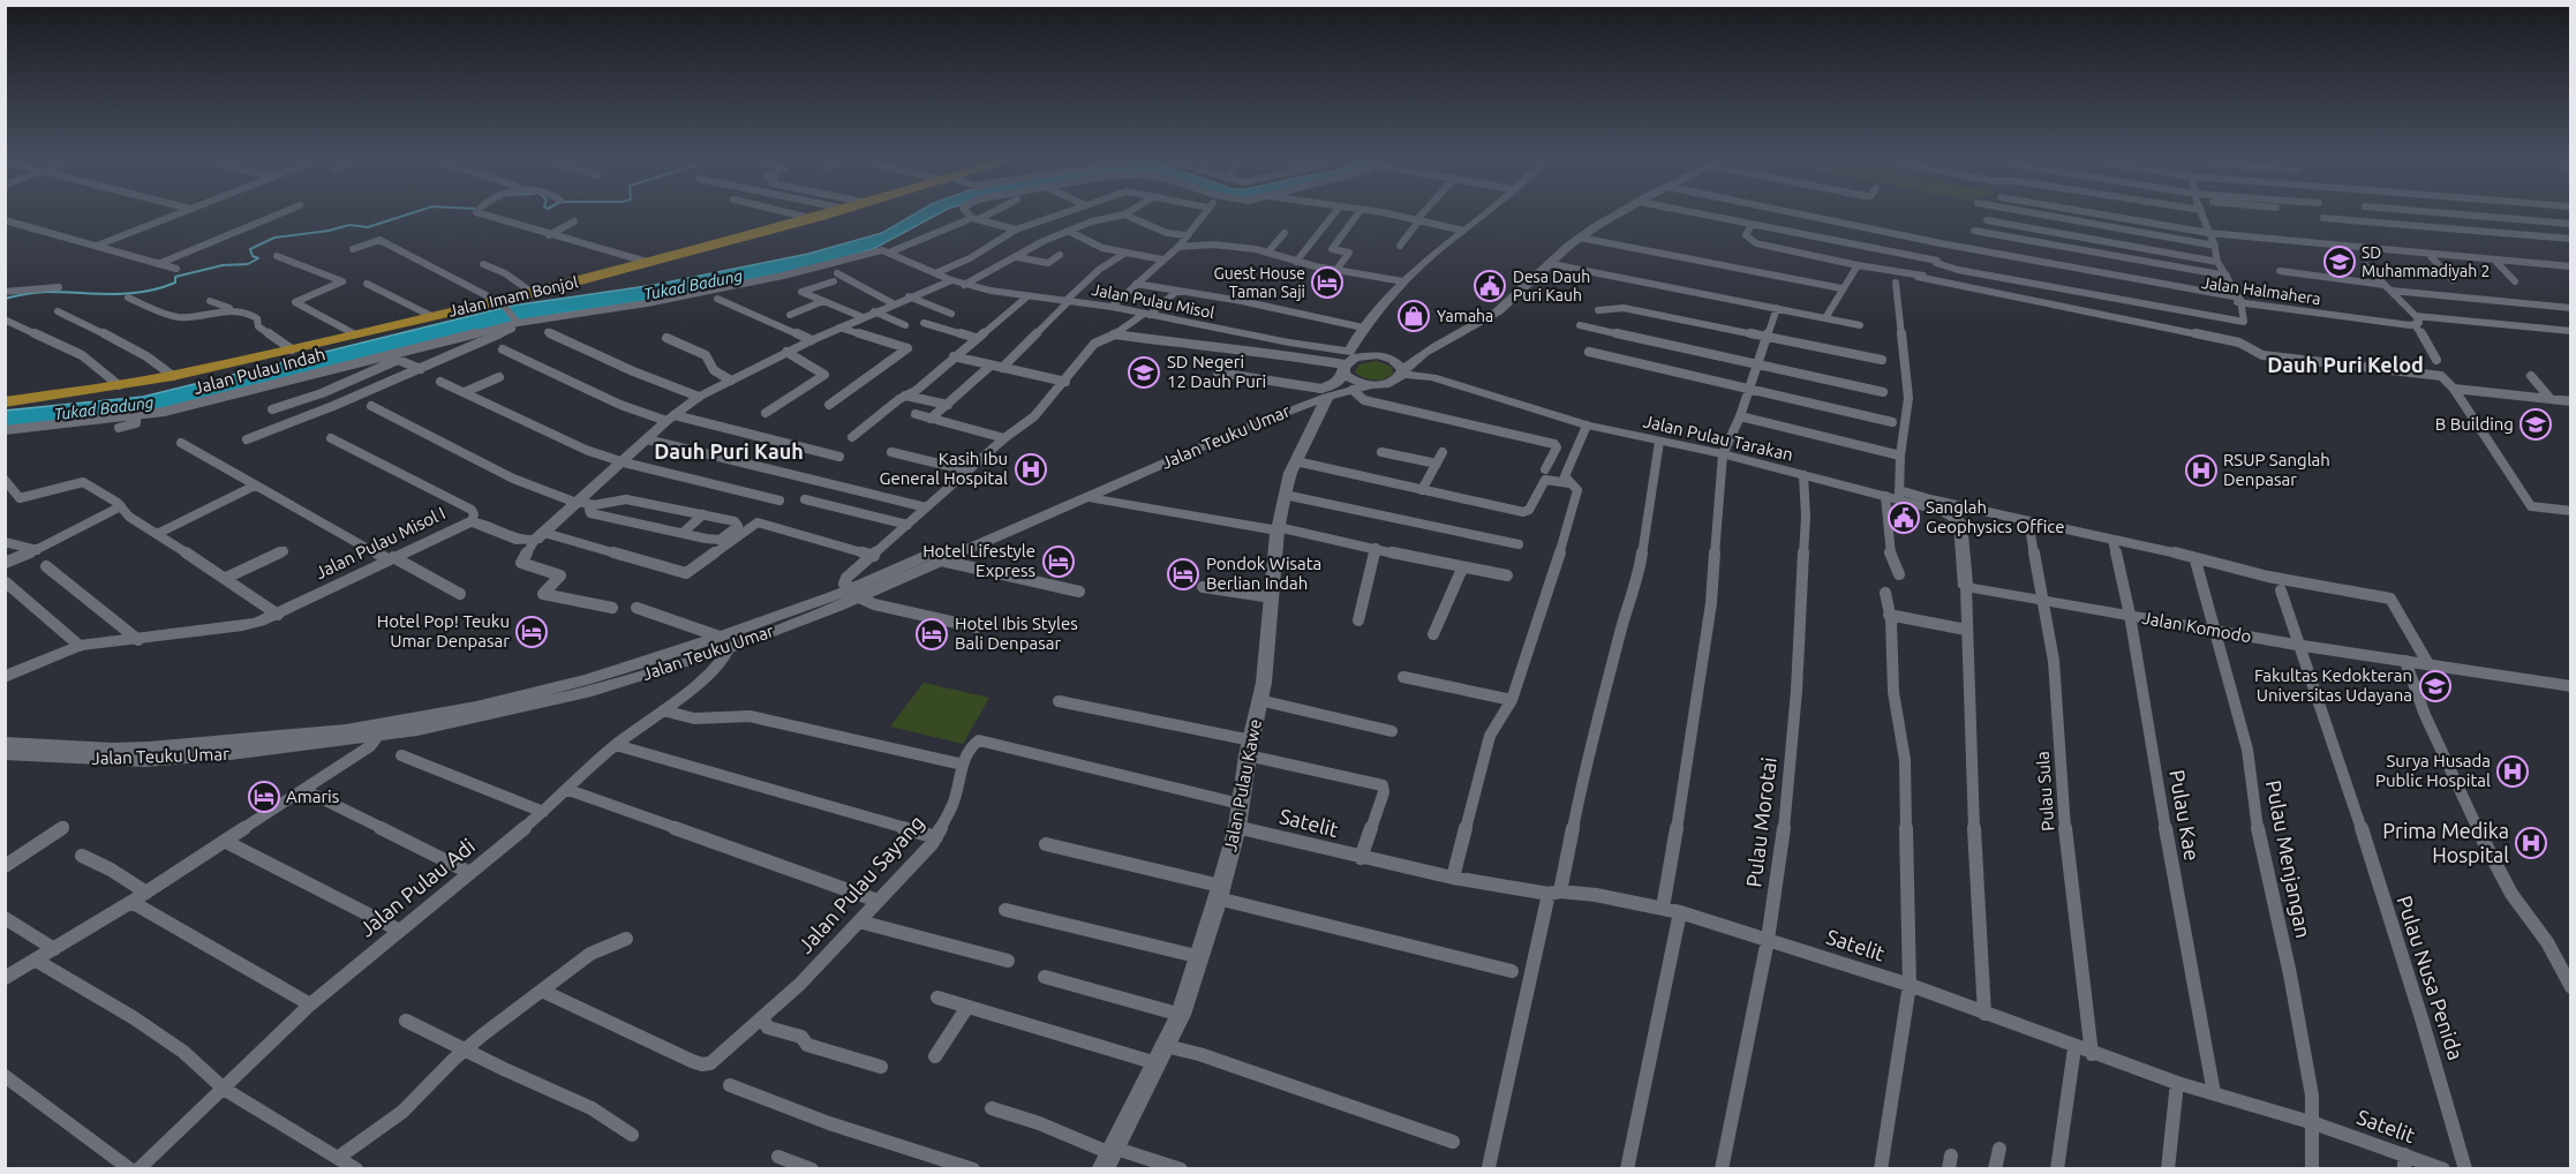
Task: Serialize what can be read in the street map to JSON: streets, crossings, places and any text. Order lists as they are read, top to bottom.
{
  "streets": {
    "highway": ["Jalan Imam Bonjol"],
    "street": [
      "Jalan Halmahera",
      "Jalan Pulau Misol",
      "Jalan Pulau Indah",
      "Jalan Teuku Umar",
      "Jalan Pulau Tarakan",
      "Jalan Pulau Misol I",
      "Jalan Komodo",
      "Jalan Pulau Kawe",
      "Pulau Sula",
      "Pulau Kae",
      "Pulau Morotai",
      "Satelit",
      "Pulau Menjangan",
      "Jalan Pulau Sayang",
      "Jalan Pulau Adi",
      "Pulau Nusa Penida"
    ]
  },
  "crossings": [
    ["Jalan Pulau Misol", "Jalan Teuku Umar"],
    ["Jalan Teuku Umar", "Jalan Pulau Tarakan"],
    ["Jalan Teuku Umar", "Jalan Pulau Kawe"],
    ["Jalan Teuku Umar", "Jalan Pulau Adi"],
    ["Jalan Pulau Tarakan", "Jalan Komodo"],
    ["Jalan Pulau Tarakan", "Pulau Morotai"],
    ["Jalan Komodo", "Pulau Sula"],
    ["Jalan Komodo", "Pulau Kae"],
    ["Jalan Komodo", "Pulau Menjangan"],
    ["Jalan Komodo", "Pulau Nusa Penida"],
    ["Jalan Pulau Kawe", "Satelit"],
    ["Jalan Pulau Kawe", "Jalan Pulau Sayang"],
    ["Pulau Sula", "Satelit"],
    ["Pulau Kae", "Satelit"],
    ["Pulau Morotai", "Satelit"],
    ["Satelit", "Pulau Menjangan"]
  ],
  "districts": ["Dauh Puri Kelod", "Dauh Puri Kauh"],
  "water": ["Tukad Badung"],
  "places": {
    "school or university": [
      "SD Muhammadiyah 2",
      "SD Negeri 12 Dauh Puri",
      "B Building",
      "Fakultas Kedokteran Universitas Udayana"
    ],
    "hotel": [
      "Guest House Taman Saji",
      "Hotel Lifestyle Express",
      "Pondok Wisata Berlian Indah",
      "Hotel Pop! Teuku Umar Denpasar",
      "Hotel Ibis Styles Bali Denpasar",
      "Amaris"
    ],
    "public building": ["Desa Dauh Puri Kauh", "Sanglah Geophysics Office"],
    "shop": ["Yamaha"],
    "hospital": [
      "Kasih Ibu General Hospital",
      "RSUP Sanglah Denpasar",
      "Surya Husada Public Hospital",
      "Prima Medika Hospital"
    ]
  }
}
